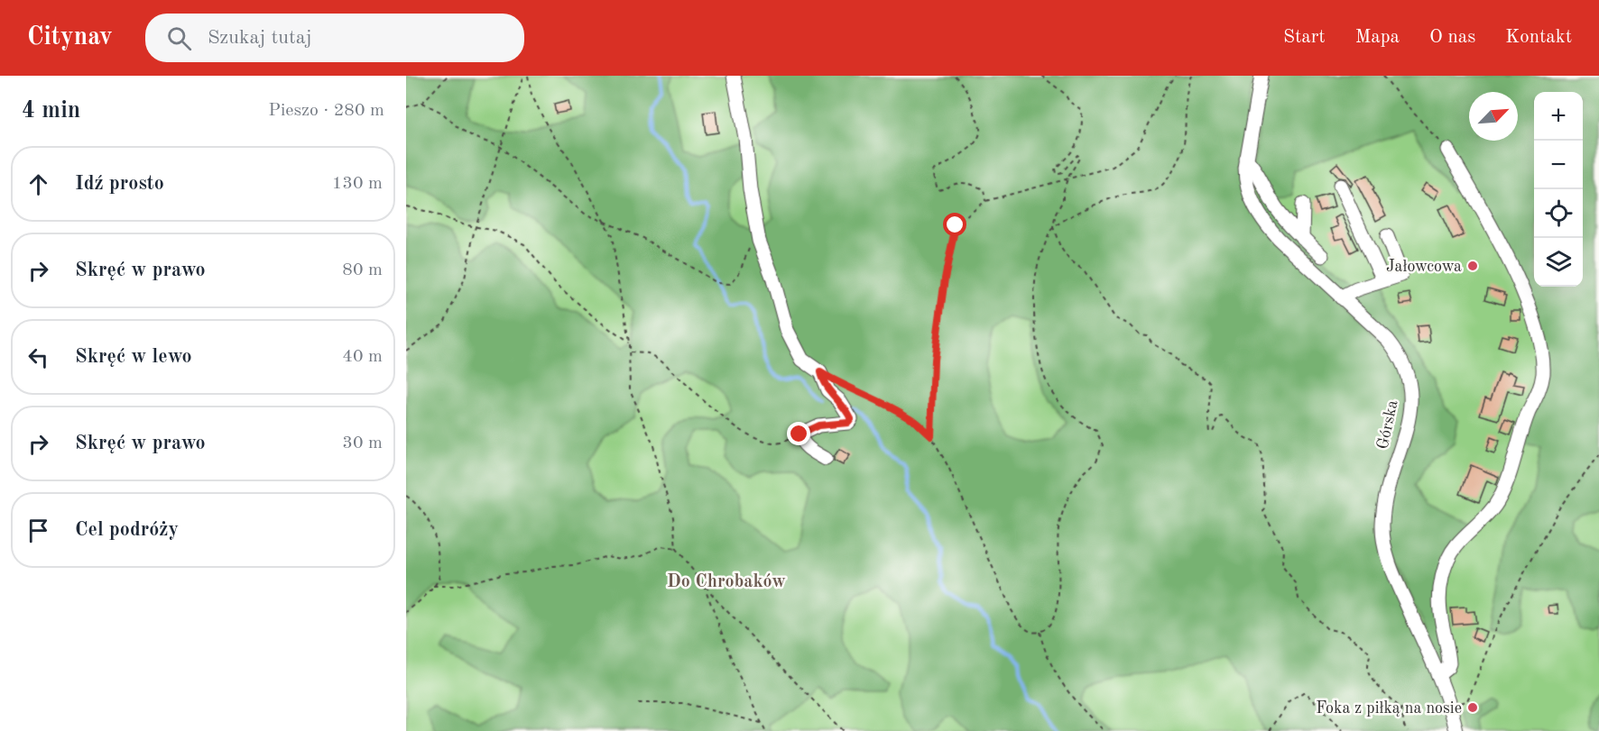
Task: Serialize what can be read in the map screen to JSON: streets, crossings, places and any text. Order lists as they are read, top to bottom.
{
  "streets": {
    "street": ["Górska"]
  },
  "districts": ["Do Chrobaków"],
  "places": ["Jałowcowa", "Foka z piłką na nosie"],
  "north": "top right",
  "page": {
    "header": "Citynav",
    "search": "Szukaj tutaj",
    "nav": [
      "Start",
      "Mapa",
      "O nas",
      "Kontakt"
    ],
    "heading": ["4 min", "Pieszo · 280 m"],
    "map_buttons": ["+", "−"],
    "list": [
      ["Idź prosto", "130 m"],
      ["Skręć w prawo", "80 m"],
      ["Skręć w lewo", "40 m"],
      ["Skręć w prawo", "30 m"],
      "Cel podróży"
    ]
  }
}
